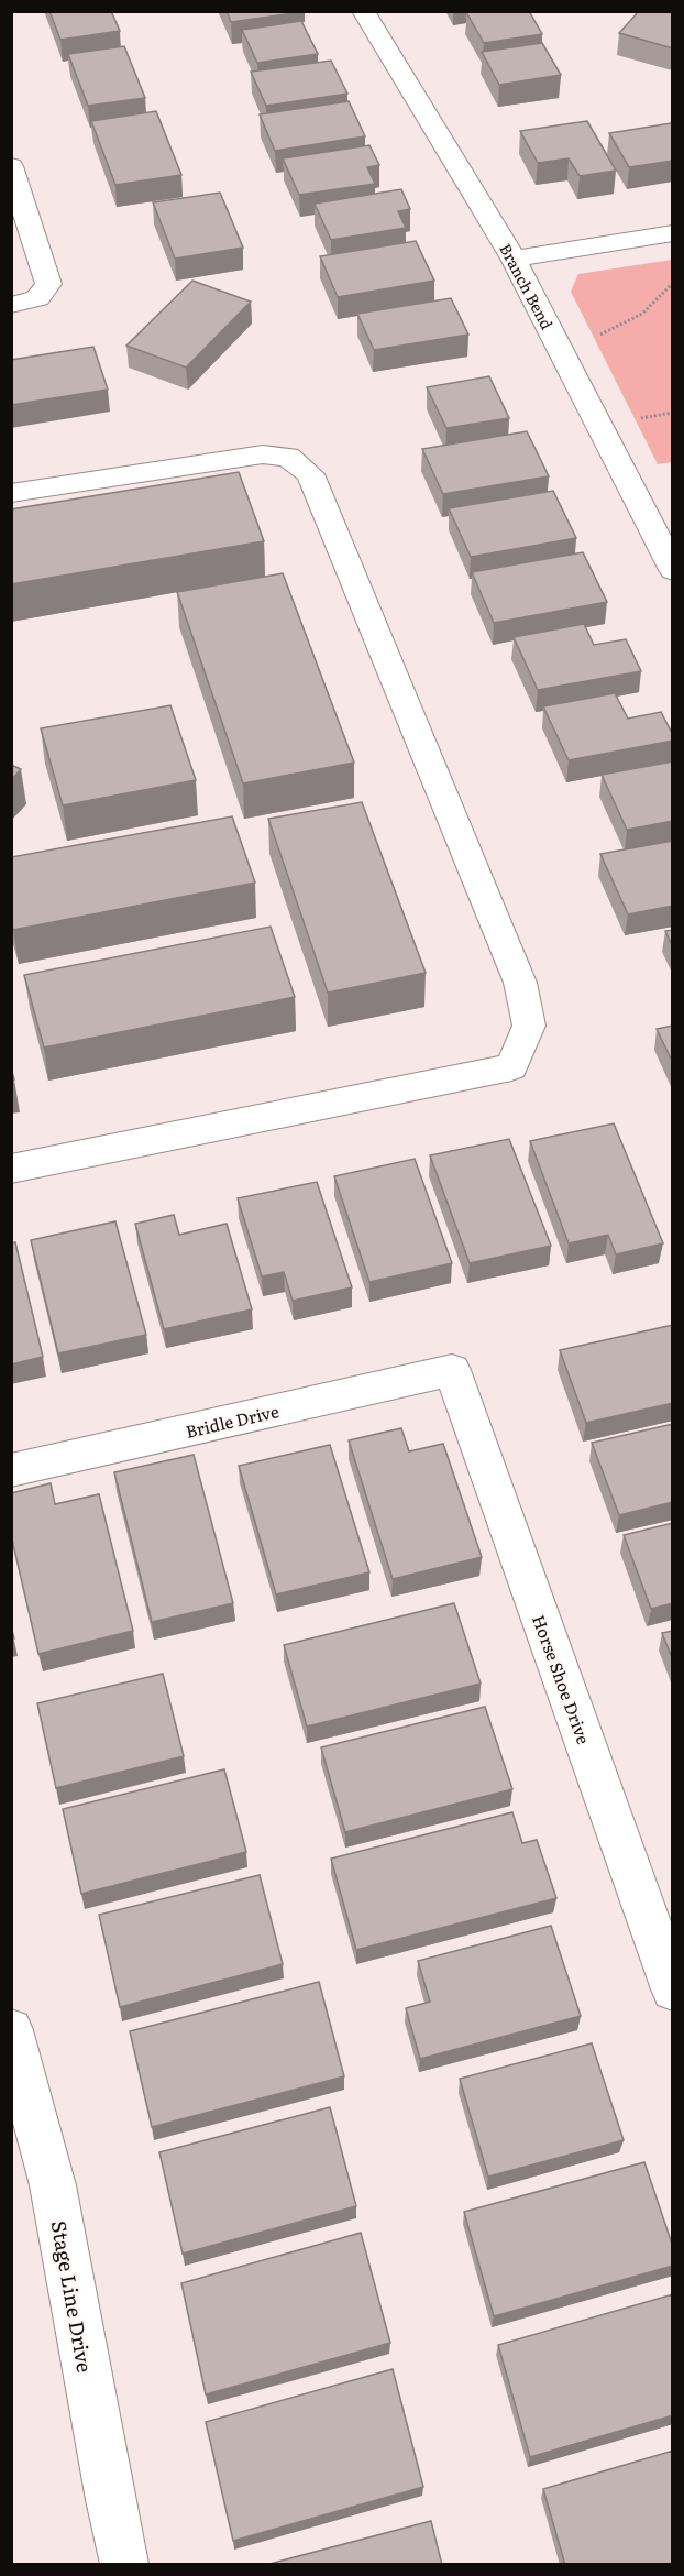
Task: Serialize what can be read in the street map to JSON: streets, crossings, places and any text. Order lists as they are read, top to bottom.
{
  "streets": {
    "street": [
      "Branch Bend",
      "Bridle Drive",
      "Horse Shoe Drive",
      "Stage Line Drive"
    ]
  },
  "crossings": [
    ["Bridle Drive", "Horse Shoe Drive"]
  ]
}
